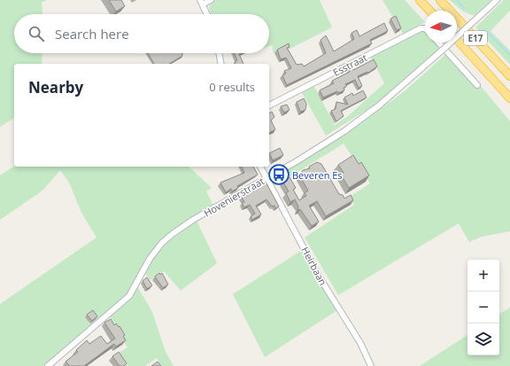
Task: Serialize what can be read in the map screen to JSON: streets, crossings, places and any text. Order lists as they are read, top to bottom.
{
  "streets": {
    "highway": ["E17"],
    "street": ["Esstraat", "Hovenierstraat", "Heirbaan"]
  },
  "crossings": [
    ["Hovenierstraat", "Heirbaan"]
  ],
  "places": {
    "bus stop": ["Beveren Es"]
  },
  "north": "left",
  "page": {
    "search": "Search here",
    "heading": ["Nearby", "0 results"],
    "map_buttons": ["+", "−"]
  }
}
